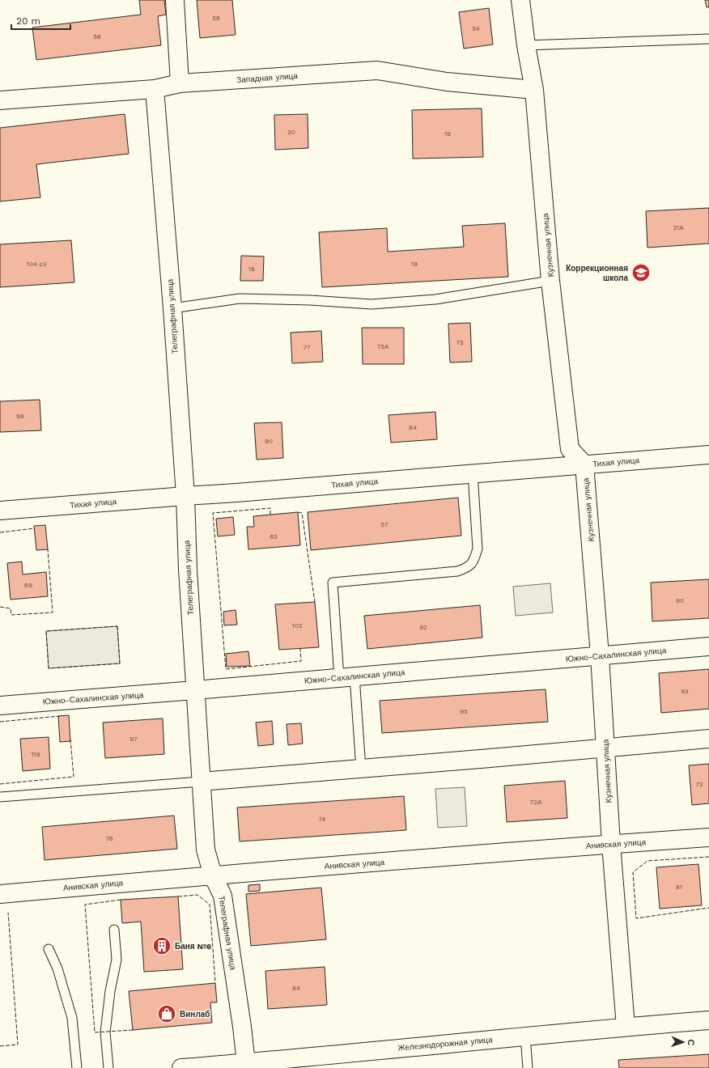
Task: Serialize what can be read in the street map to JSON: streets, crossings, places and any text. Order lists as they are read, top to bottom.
{
  "streets": {
    "street": [
      "Западная улица",
      "Кузнечная улица",
      "Телеграфная улица",
      "Тихая улица",
      "Южно-Сахалинская улица",
      "Анивская улица",
      "Железнодорожная улица"
    ]
  },
  "crossings": [
    ["Западная улица", "Кузнечная улица"],
    ["Западная улица", "Телеграфная улица"],
    ["Кузнечная улица", "Тихая улица"],
    ["Кузнечная улица", "Южно-Сахалинская улица"],
    ["Кузнечная улица", "Анивская улица"],
    ["Кузнечная улица", "Железнодорожная улица"],
    ["Телеграфная улица", "Тихая улица"],
    ["Телеграфная улица", "Южно-Сахалинская улица"],
    ["Телеграфная улица", "Анивская улица"],
    ["Телеграфная улица", "Железнодорожная улица"]
  ],
  "places": {
    "school or university": ["Коррекционная школа"],
    "building": ["Баня №6"],
    "shop": ["Винлаб"]
  },
  "house_numbers": [
    "56",
    "54",
    "58",
    "20",
    "19",
    "21А",
    "104 с3",
    "19",
    "18",
    "75",
    "75А",
    "77",
    "98",
    "84",
    "90",
    "57",
    "63",
    "69",
    "90",
    "102",
    "92",
    "93",
    "95",
    "97",
    "119",
    "72",
    "72А",
    "74",
    "76",
    "81",
    "84"
  ],
  "scale_bar": "20 m",
  "north": "right"
}
